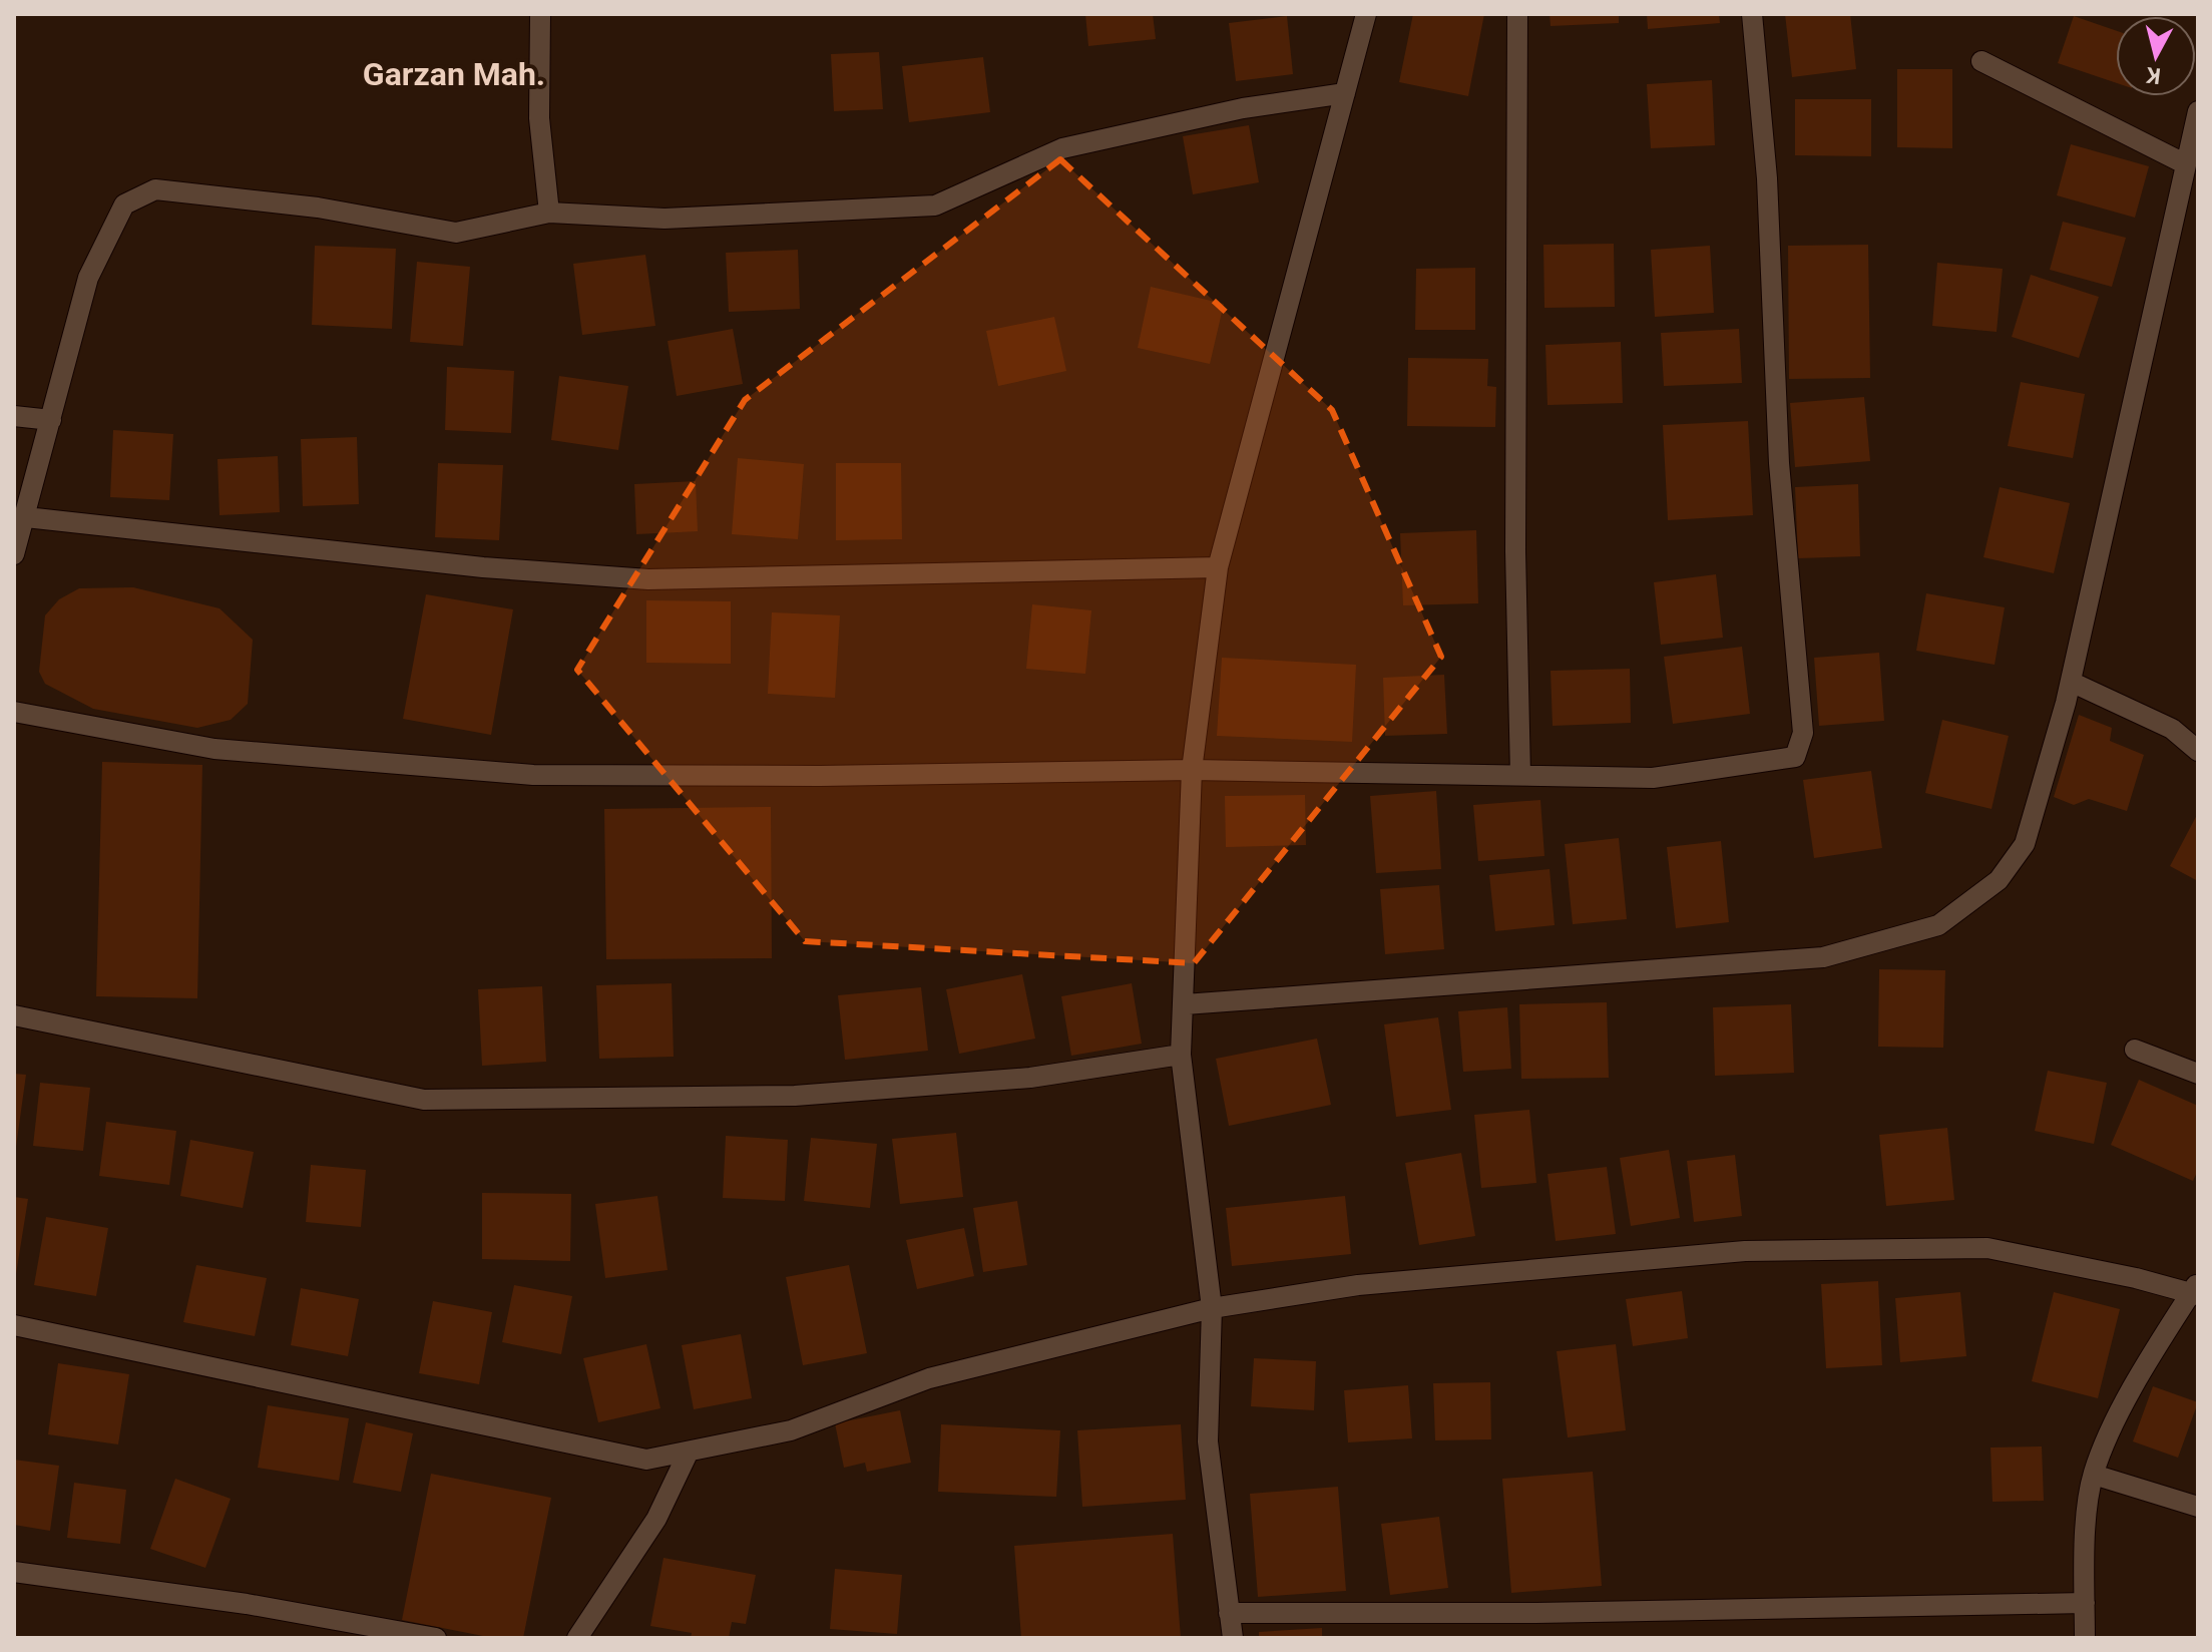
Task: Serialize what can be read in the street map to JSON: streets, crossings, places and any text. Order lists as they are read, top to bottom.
{
  "districts": ["Garzan Mah."],
  "north": "bottom"
}
